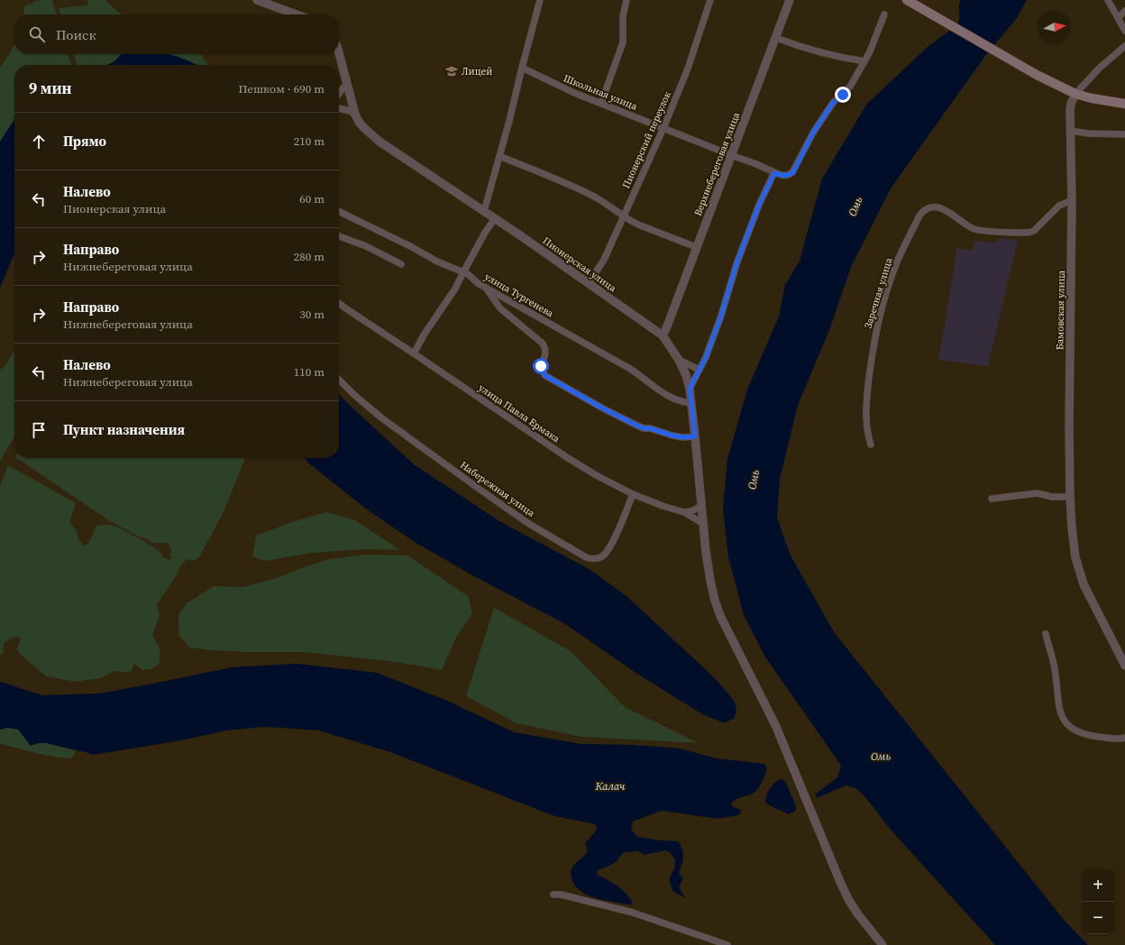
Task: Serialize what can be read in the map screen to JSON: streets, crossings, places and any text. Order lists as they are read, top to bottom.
{
  "streets": {
    "street": [
      "Школьная улица",
      "Пионерский переулок",
      "Верхнебереговая улица",
      "Пионерская улица",
      "Заречная улица",
      "улица Тургенева",
      "Бамовская улица",
      "улица Павла Ермака",
      "Набережная улица"
    ]
  },
  "crossings": [
    ["Школьная улица", "Пионерский переулок"],
    ["Школьная улица", "Верхнебереговая улица"],
    ["Пионерский переулок", "Пионерская улица"],
    ["Верхнебереговая улица", "Пионерская улица"],
    ["Пионерская улица", "улица Тургенева"],
    ["Пионерская улица", "улица Павла Ермака"],
    ["Заречная улица", "Бамовская улица"],
    ["улица Павла Ермака", "Набережная улица"]
  ],
  "water": ["Омь", "Калач"],
  "places": {
    "school or university": ["Лицей"]
  },
  "north": "right",
  "page": {
    "search": "Поиск",
    "heading": ["9 мин", "Пешком · 690 m"],
    "list": [
      ["Прямо", "210 m"],
      ["Налево", "Пионерская улица", "60 m"],
      ["Направо", "Нижнебереговая улица", "280 m"],
      ["Направо", "Нижнебереговая улица", "30 m"],
      ["Налево", "Нижнебереговая улица", "110 m"],
      "Пункт назначения"
    ],
    "map_buttons": ["+", "−"]
  }
}
